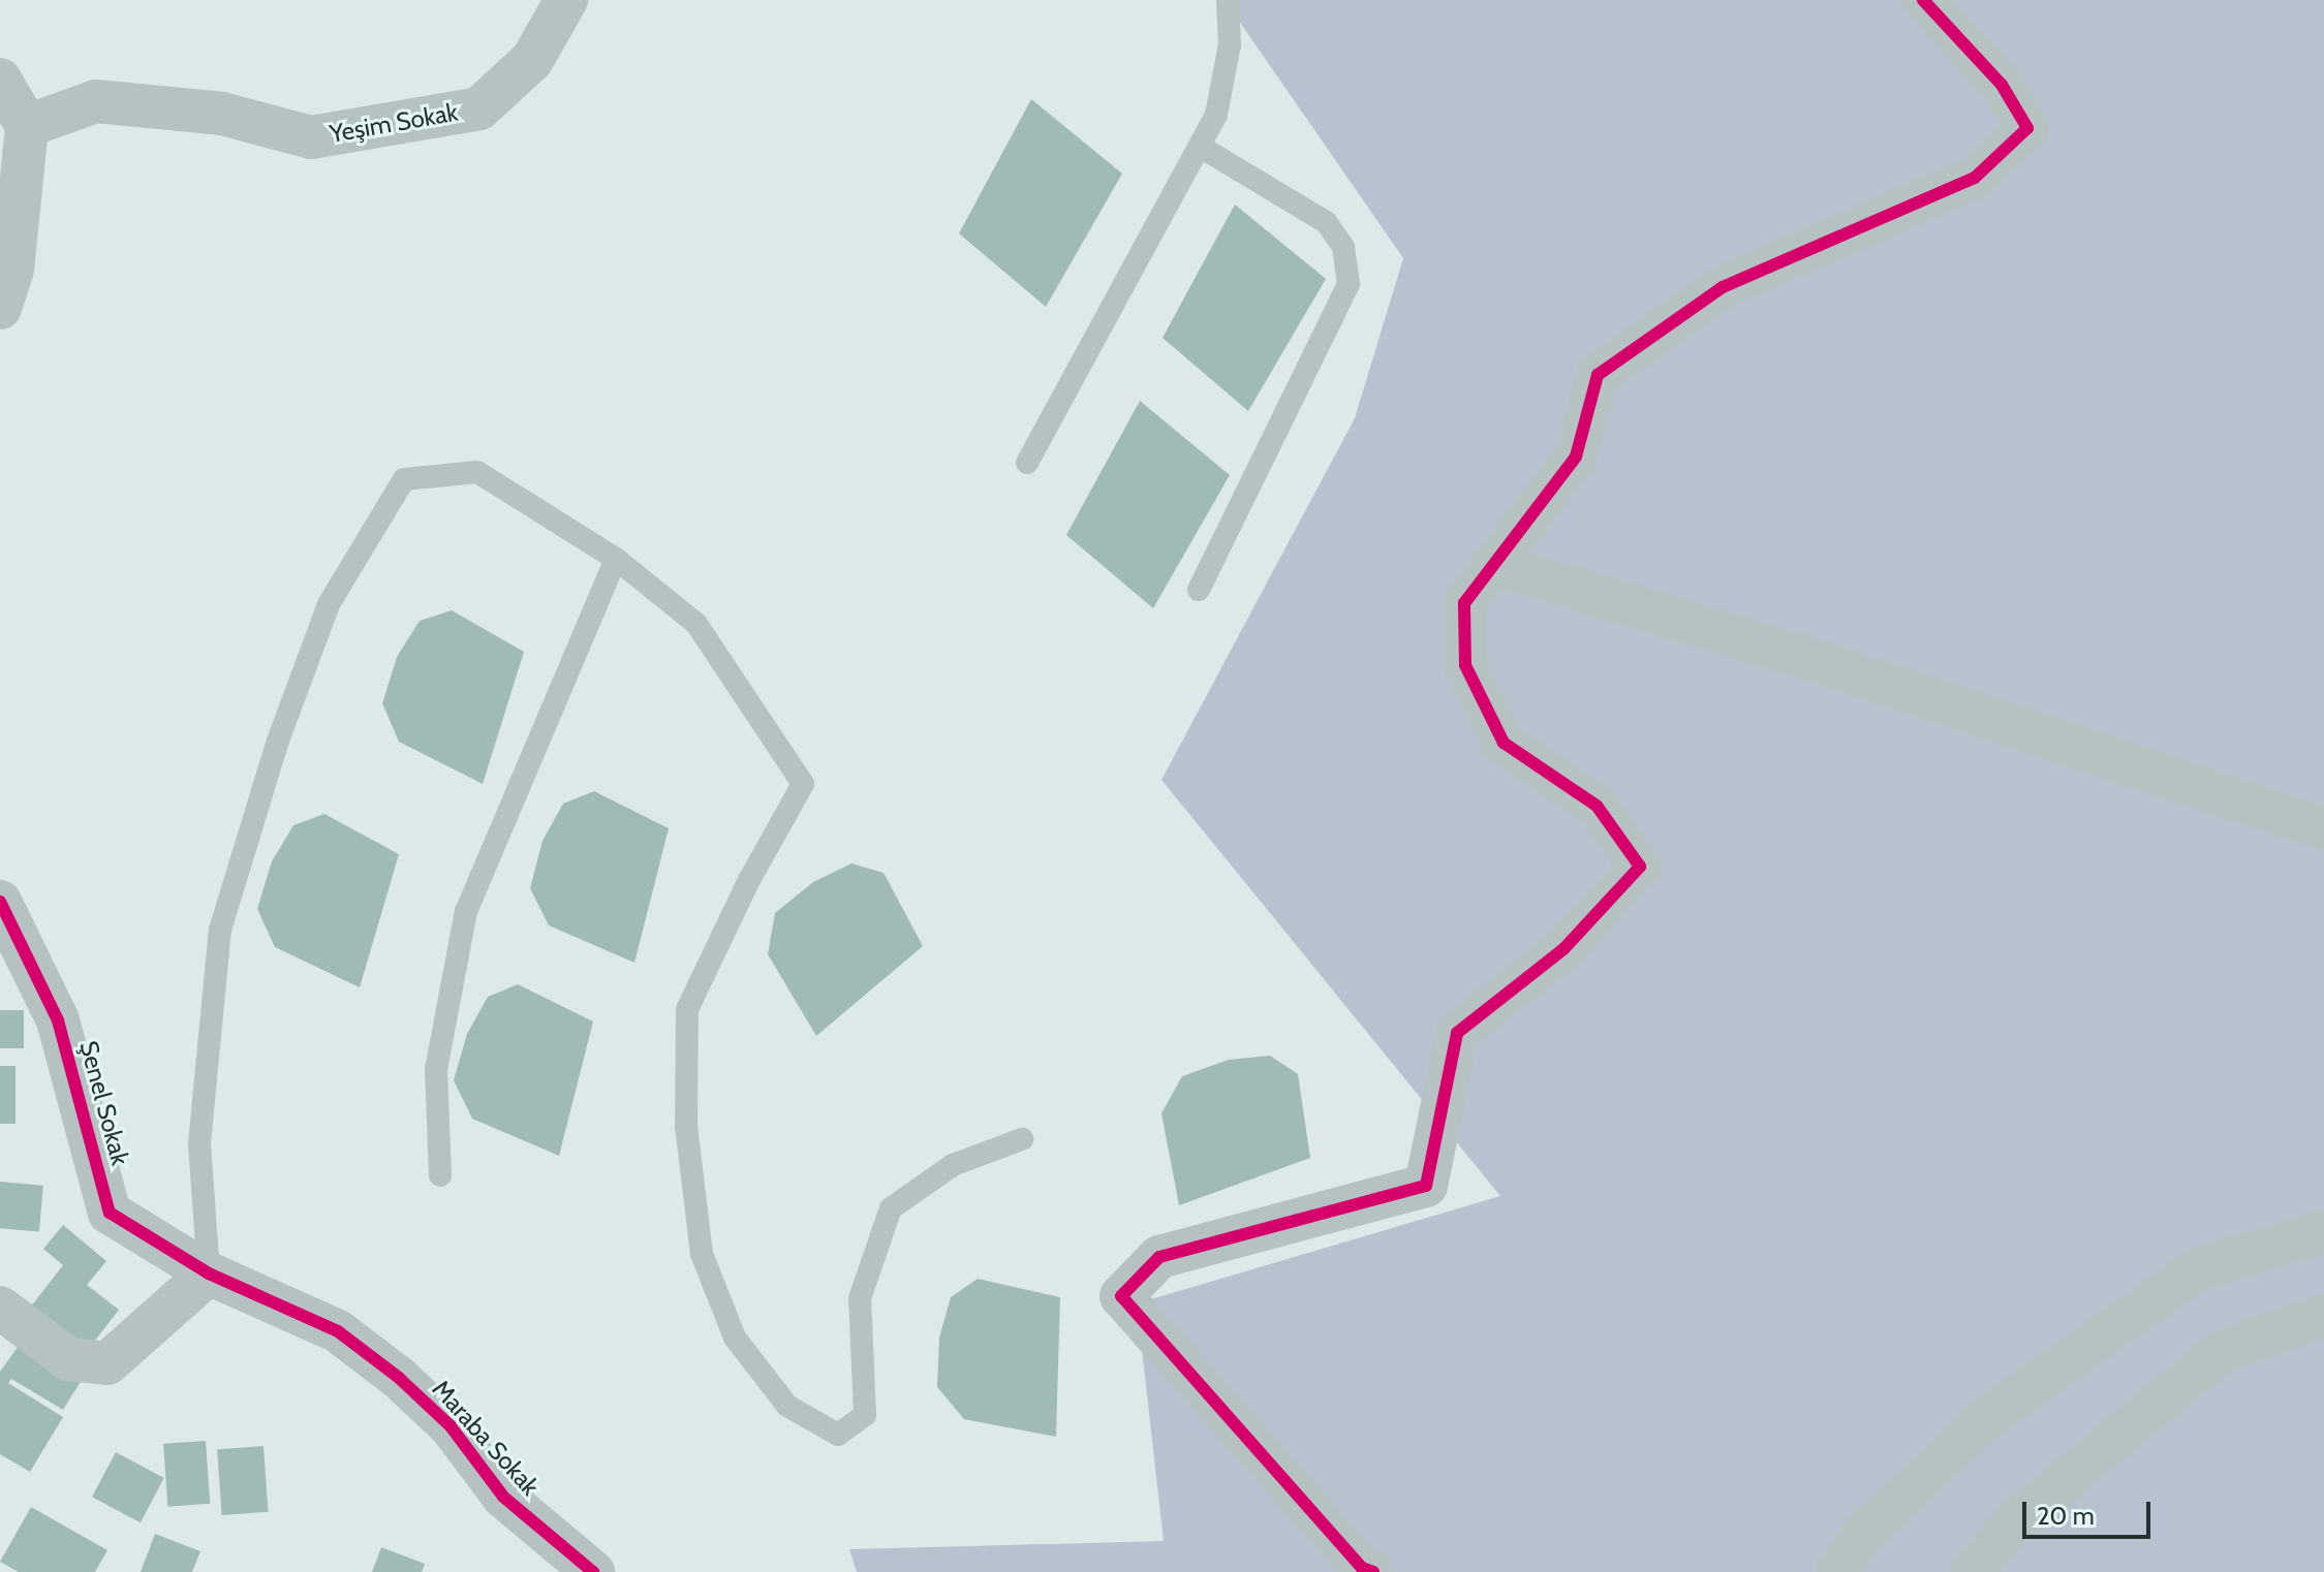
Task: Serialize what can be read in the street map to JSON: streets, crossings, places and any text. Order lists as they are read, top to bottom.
{
  "streets": {
    "street": ["Yeşim Sokak", "Şenel Sokak", "Maraba Sokak"]
  },
  "crossings": [
    ["Şenel Sokak", "Maraba Sokak"]
  ],
  "scale_bar": "20 m"
}
